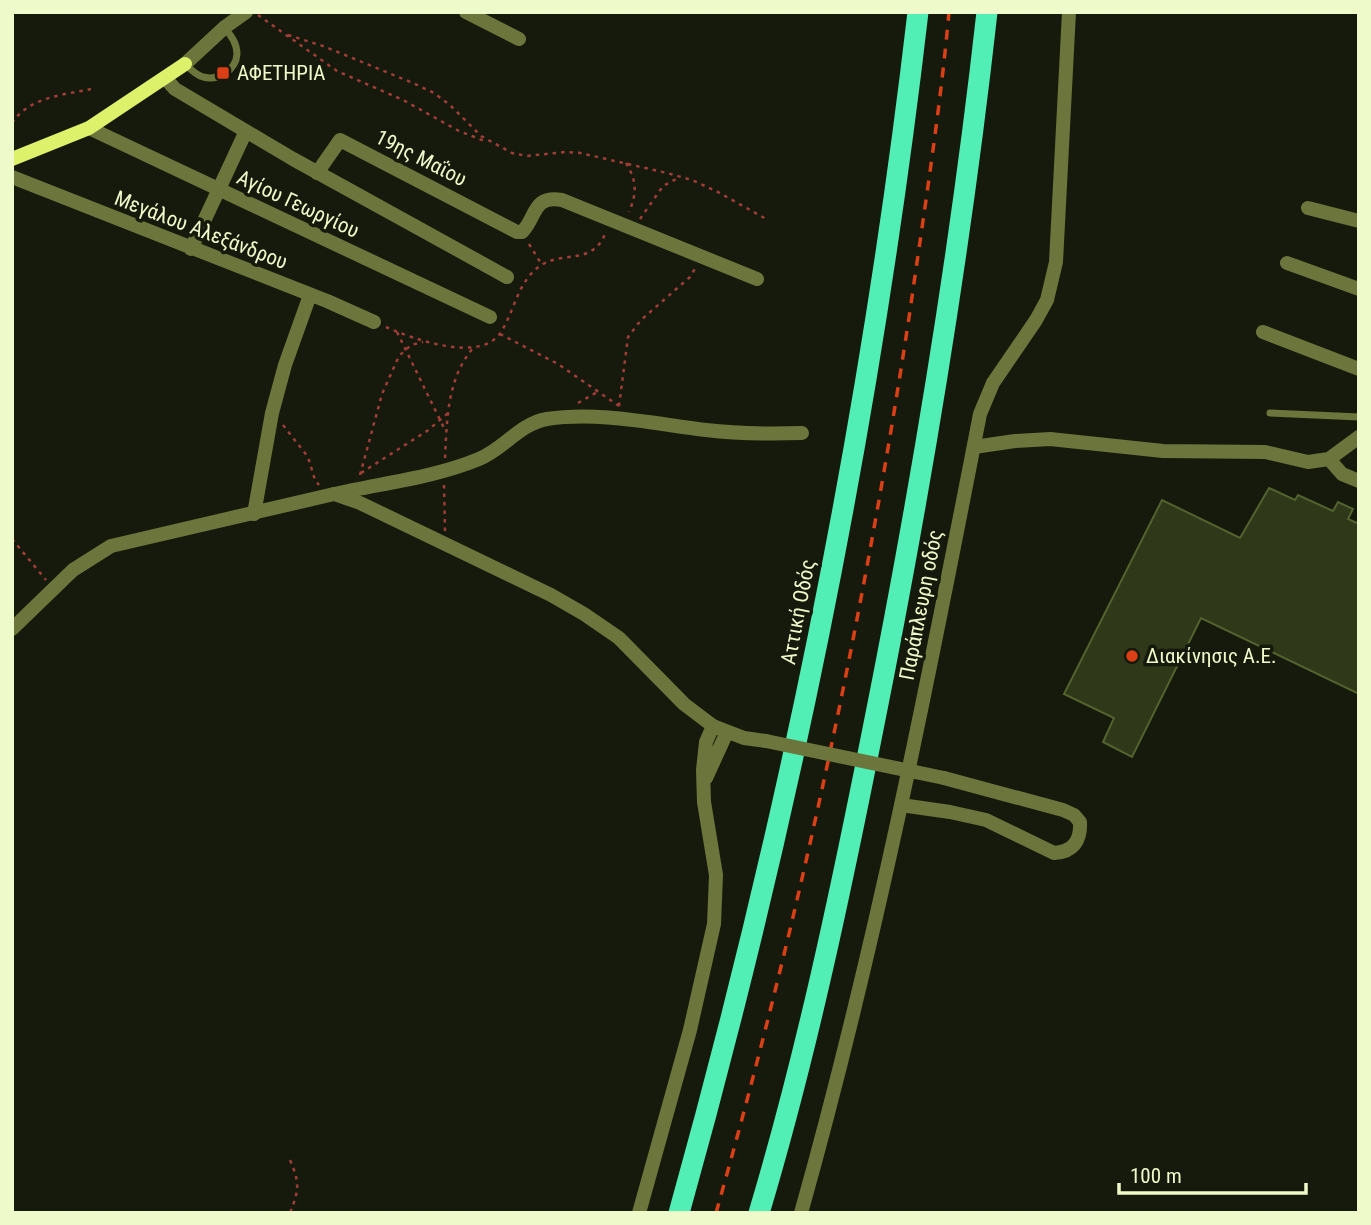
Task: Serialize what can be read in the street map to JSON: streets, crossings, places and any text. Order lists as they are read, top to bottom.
{
  "streets": {
    "highway": ["Αττική Οδός"],
    "street": [
      "19ης Μαΐου",
      "Αγίου Γεωργίου",
      "Μεγάλου Αλεξάνδρου",
      "Παράπλευρη οδός"
    ]
  },
  "places": {
    "transit": ["ΑΦΕΤΗΡΙΑ"],
    "other": ["Διακίνησις Α.Ε."]
  },
  "scale_bar": "100 m"
}
